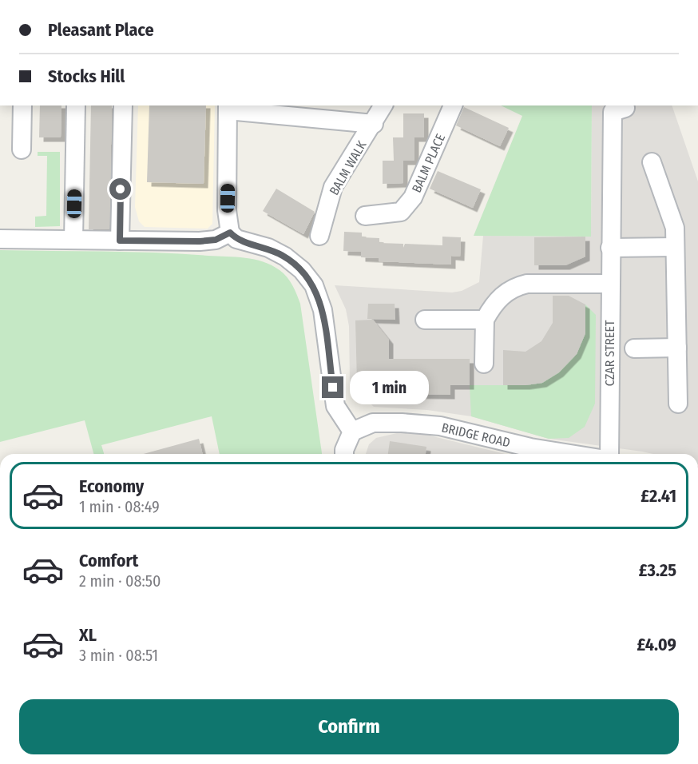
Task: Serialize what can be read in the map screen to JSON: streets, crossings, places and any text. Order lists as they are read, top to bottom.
{
  "streets": {
    "street": [
      "BALM PLACE",
      "BALM WALK",
      "CZAR STREET",
      "BRIDGE ROAD"
    ]
  },
  "page": {
    "banner": ["Pleasant Place", "Stocks Hill"],
    "bubble": "1 min",
    "list": [
      {
        "name": "Economy",
        "note": "1 min · 08:49",
        "value": "£2.41"
      },
      {
        "name": "Comfort",
        "note": "2 min · 08:50",
        "value": "£3.25"
      },
      {
        "name": "XL",
        "note": "3 min · 08:51",
        "value": "£4.09"
      }
    ],
    "buttons": "Confirm"
  }
}
